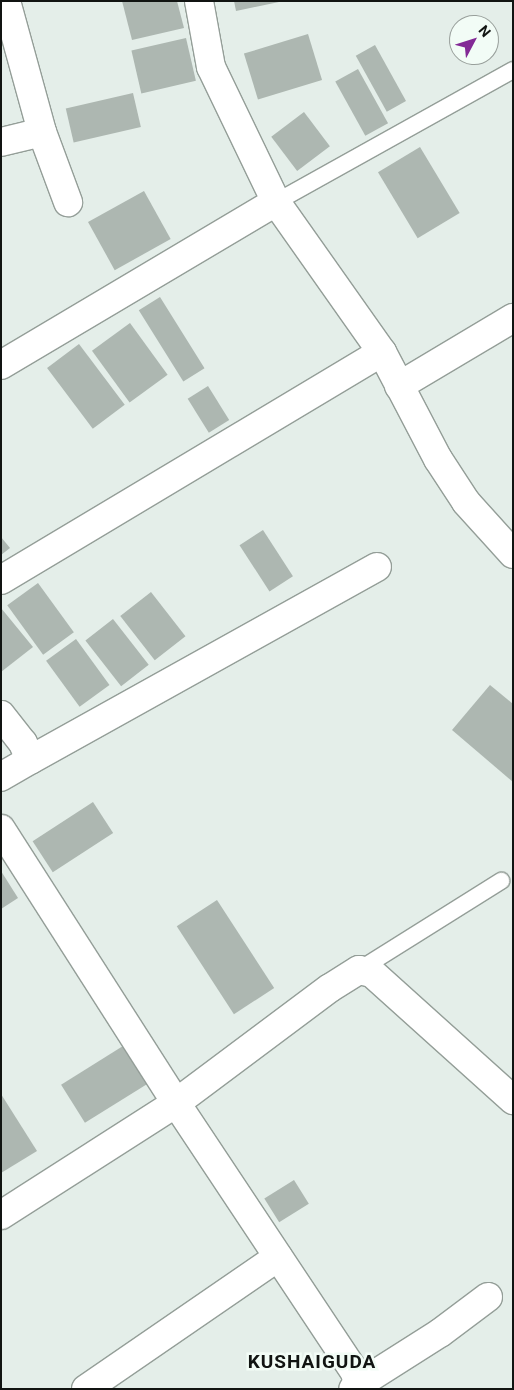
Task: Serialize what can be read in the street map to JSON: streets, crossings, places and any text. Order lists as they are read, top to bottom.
{
  "districts": ["KUSHAIGUDA"],
  "north": "top right"
}
